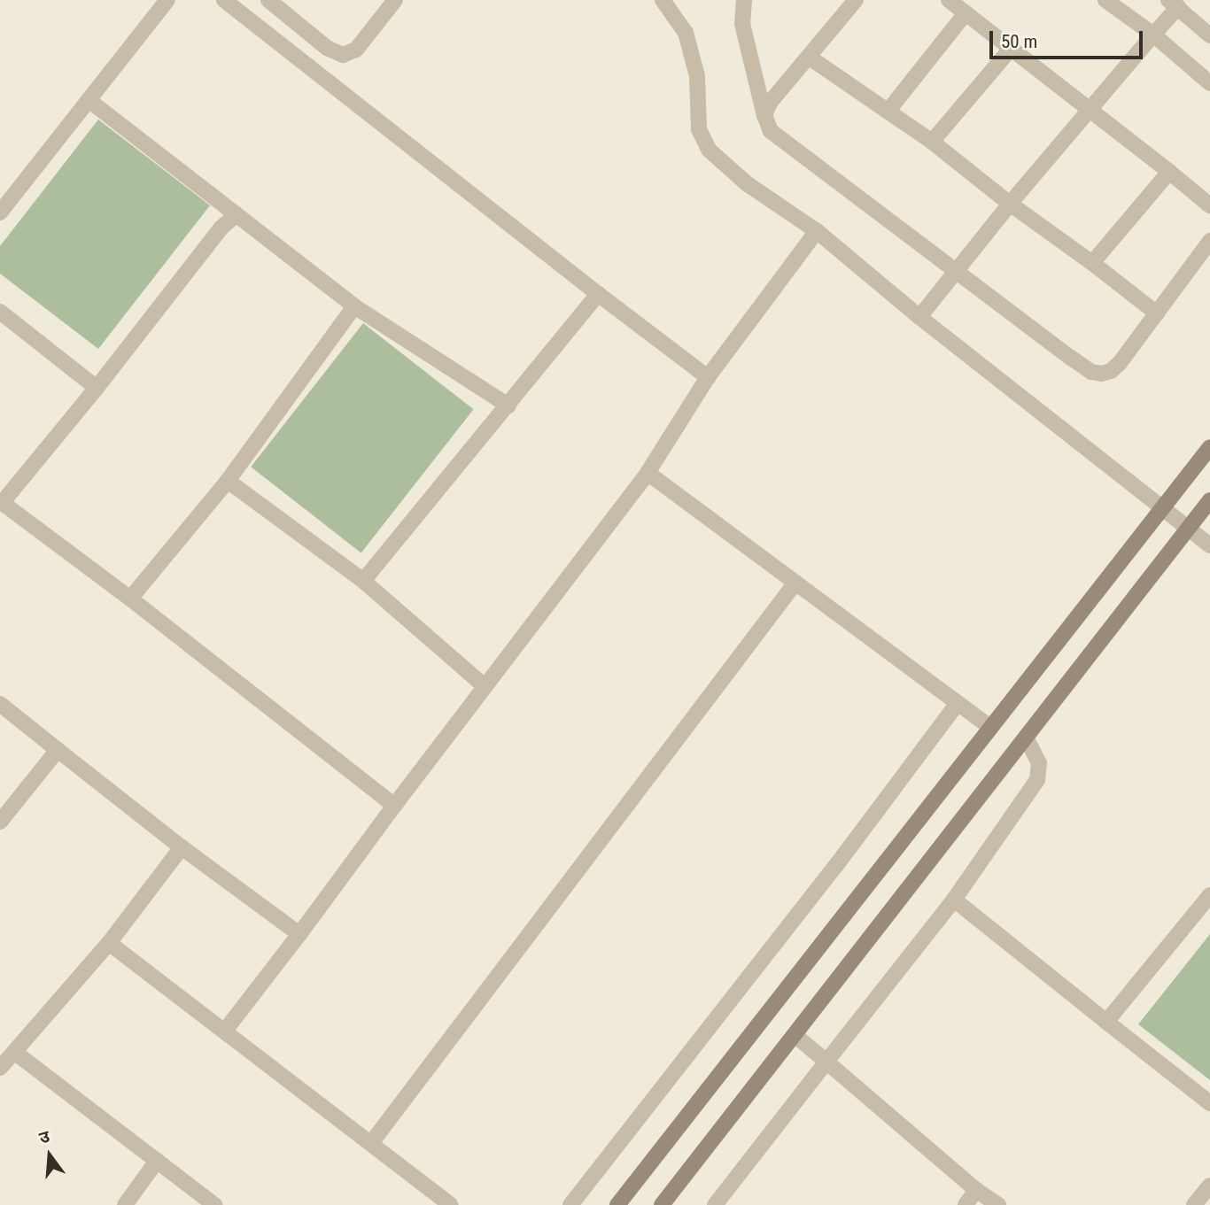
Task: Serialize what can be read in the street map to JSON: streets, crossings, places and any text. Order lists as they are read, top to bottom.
{
  "scale_bar": "50 m",
  "north": "top"
}
